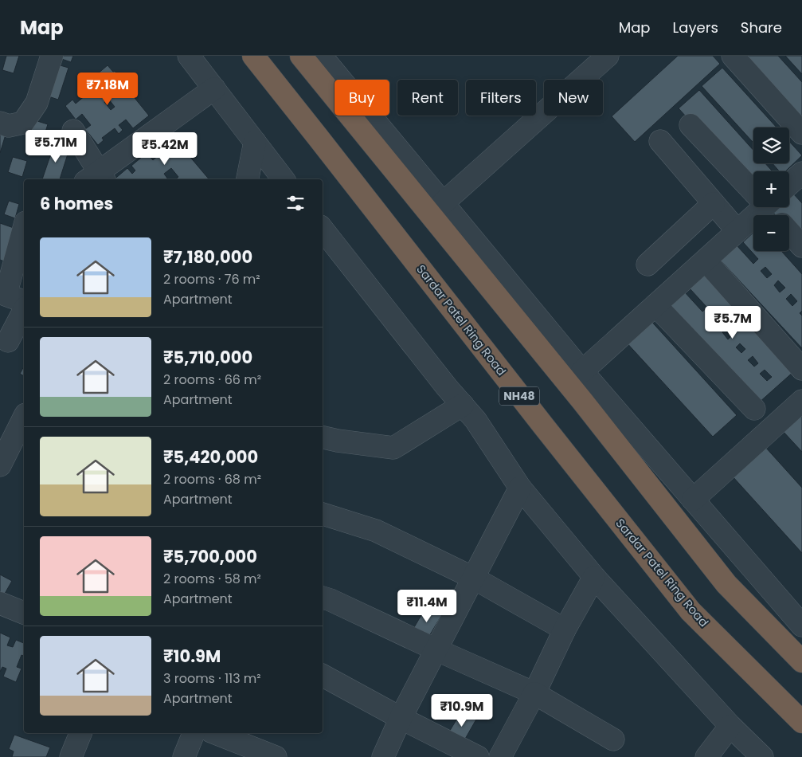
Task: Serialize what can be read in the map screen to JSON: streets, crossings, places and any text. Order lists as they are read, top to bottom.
{
  "streets": {
    "highway": ["Sardar Patel Ring Road", "NH48"]
  },
  "page": {
    "header": "Map",
    "nav": ["Map", "Layers", "Share"],
    "price": [
      "₹7.18M",
      "₹5.71M",
      "₹5.42M",
      "₹5.7M",
      "₹11.4M",
      "₹10.9M"
    ],
    "chip": [
      "Buy",
      "Rent",
      "Filters",
      "New"
    ],
    "map_buttons": ["+", "−"],
    "heading": "6 homes",
    "list": [
      {
        "name": "₹7,180,000",
        "note": "2 rooms · 76 m² · Apartment"
      },
      {
        "name": "₹5,710,000",
        "note": "2 rooms · 66 m² · Apartment"
      },
      {
        "name": "₹5,420,000",
        "note": "2 rooms · 68 m² · Apartment"
      },
      {
        "name": "₹5,700,000",
        "note": "2 rooms · 58 m² · Apartment"
      },
      {
        "name": "₹10.9M",
        "note": "3 rooms · 113 m² · Apartment"
      }
    ]
  }
}
